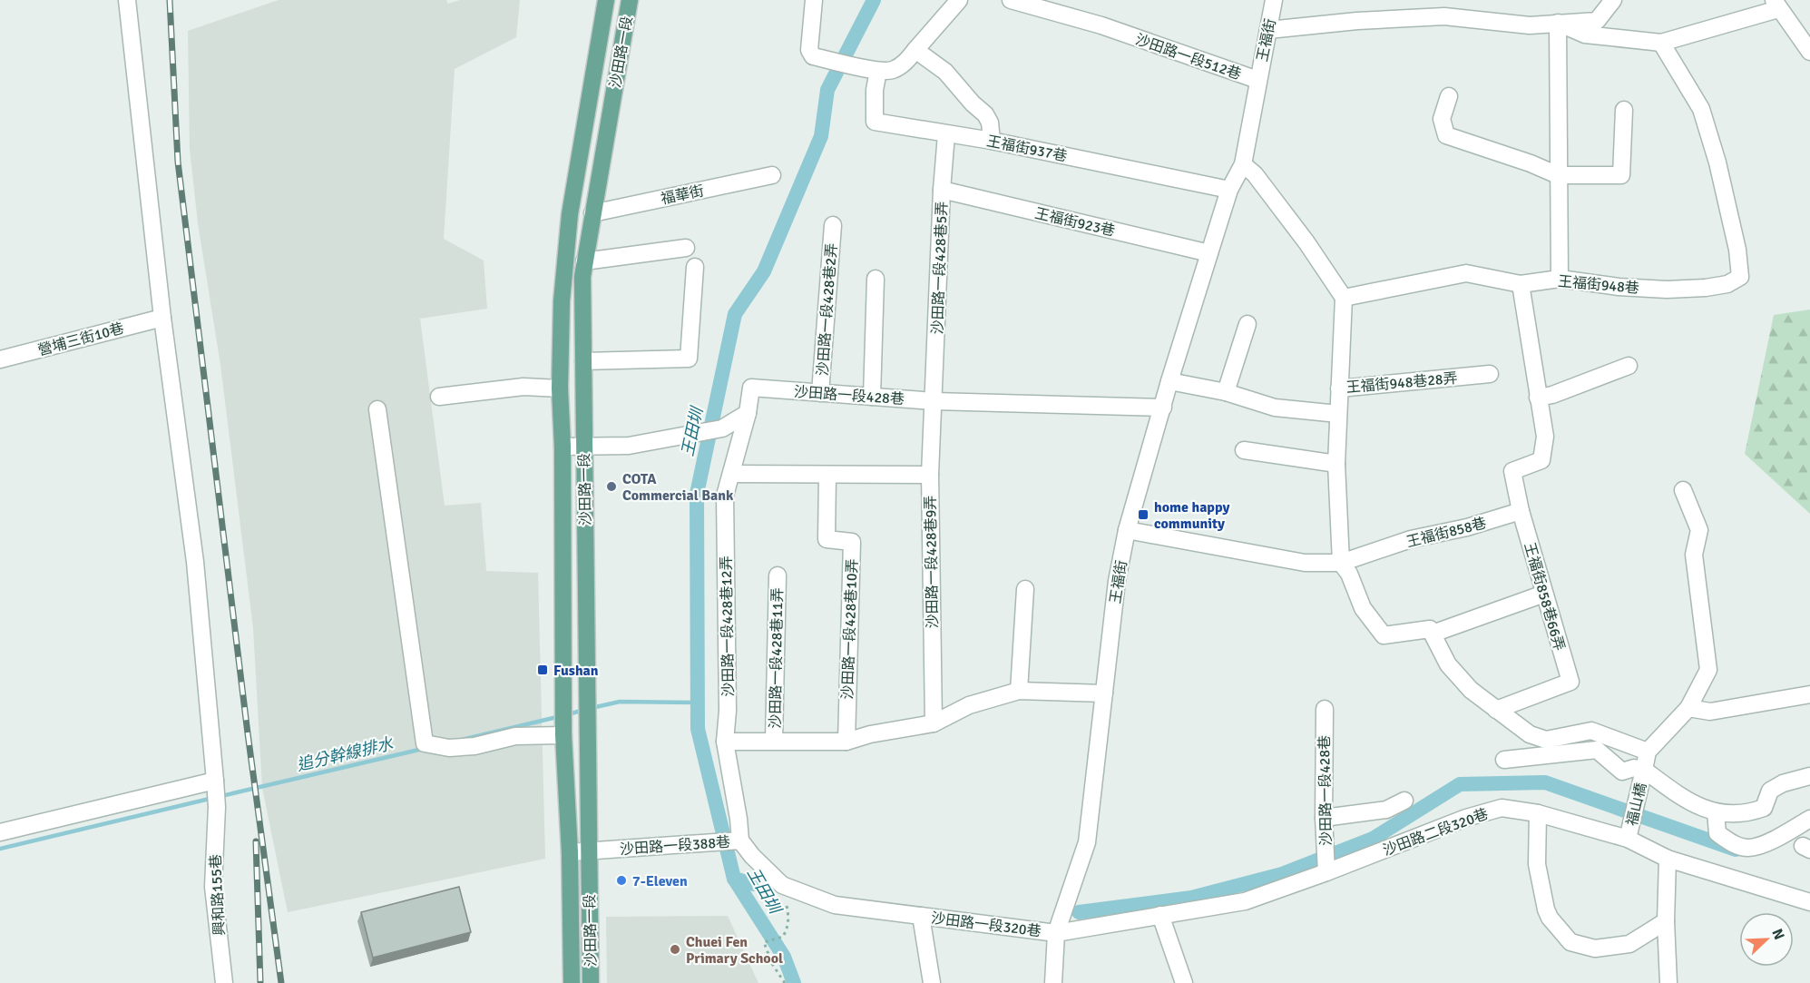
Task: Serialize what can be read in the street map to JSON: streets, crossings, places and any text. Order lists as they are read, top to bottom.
{
  "streets": {
    "main road": ["沙田路一段"],
    "street": [
      "王福街",
      "沙田路一段512巷",
      "王福街937巷",
      "福華街",
      "王福街923巷",
      "沙田路一段428巷5弄",
      "王福街948巷",
      "沙田路一段428巷2弄",
      "營埔三街10巷",
      "王福街948巷28弄",
      "沙田路一段428巷",
      "王福街858巷",
      "沙田路一段428巷9弄",
      "王福街858巷66弄",
      "沙田路一段428巷12弄",
      "沙田路一段428巷10弄",
      "沙田路一段428巷11弄",
      "福山橋",
      "沙田路二段320巷",
      "沙田路一段388巷",
      "興和路155巷",
      "沙田路一段320巷"
    ]
  },
  "crossings": [
    ["王福街", "沙田路一段512巷"],
    ["王福街", "王福街937巷"],
    ["王福街", "王福街923巷"],
    ["王福街", "沙田路一段428巷"],
    ["王福街", "王福街858巷"],
    ["王福街", "沙田路二段320巷"],
    ["王福街", "沙田路一段320巷"],
    ["沙田路一段", "福華街"],
    ["沙田路一段", "沙田路一段388巷"],
    ["沙田路一段512巷", "王福街937巷"],
    ["王福街937巷", "沙田路一段428巷5弄"],
    ["王福街923巷", "沙田路一段428巷5弄"],
    ["沙田路一段428巷5弄", "沙田路一段428巷"],
    ["沙田路一段428巷5弄", "沙田路一段428巷9弄"],
    ["王福街948巷", "王福街948巷28弄"],
    ["沙田路一段428巷2弄", "沙田路一段428巷"],
    ["營埔三街10巷", "興和路155巷"],
    ["沙田路一段428巷", "沙田路一段428巷9弄"],
    ["沙田路一段428巷", "沙田路一段428巷12弄"],
    ["沙田路一段428巷", "沙田路二段320巷"],
    ["王福街858巷", "王福街858巷66弄"],
    ["沙田路一段428巷12弄", "沙田路一段388巷"],
    ["福山橋", "沙田路二段320巷"],
    ["沙田路二段320巷", "沙田路一段320巷"],
    ["沙田路一段388巷", "沙田路一段320巷"]
  ],
  "water": ["王田圳", "追分幹線排水"],
  "places": {
    "other": ["COTA Commercial Bank", "7-Eleven", "Chuei Fen Primary School"],
    "transit": ["home happy community", "Fushan"]
  },
  "north": "top right"
}
